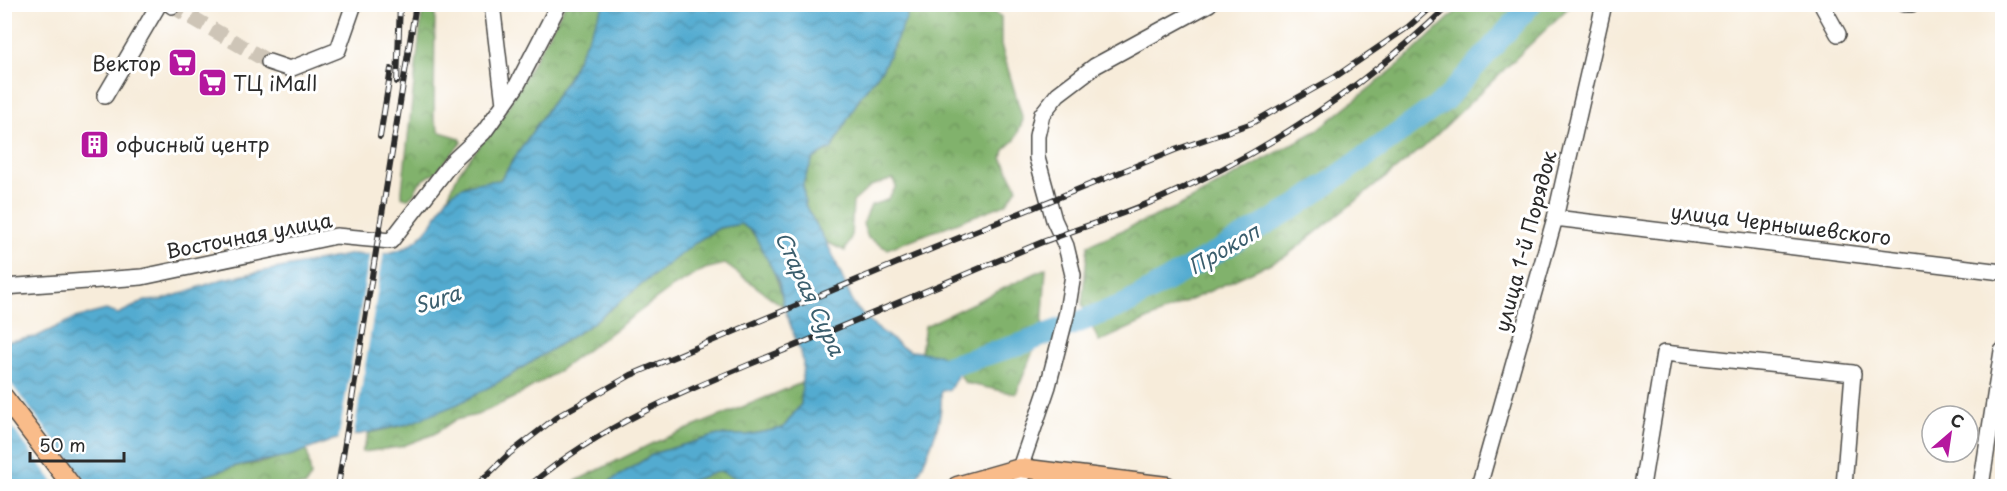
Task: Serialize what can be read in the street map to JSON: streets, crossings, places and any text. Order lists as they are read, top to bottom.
{
  "streets": {
    "street": ["улица Чернышевского", "Восточная улица", "улица 1-й Порядок"]
  },
  "crossings": [
    ["улица Чернышевского", "улица 1-й Порядок"]
  ],
  "water": ["Прокоп", "Старая Сура", "Sura"],
  "places": {
    "supermarket": ["Вектор", "ТЦ iMall"],
    "building": ["офисный центр"]
  },
  "scale_bar": "50 m",
  "north": "top right"
}
